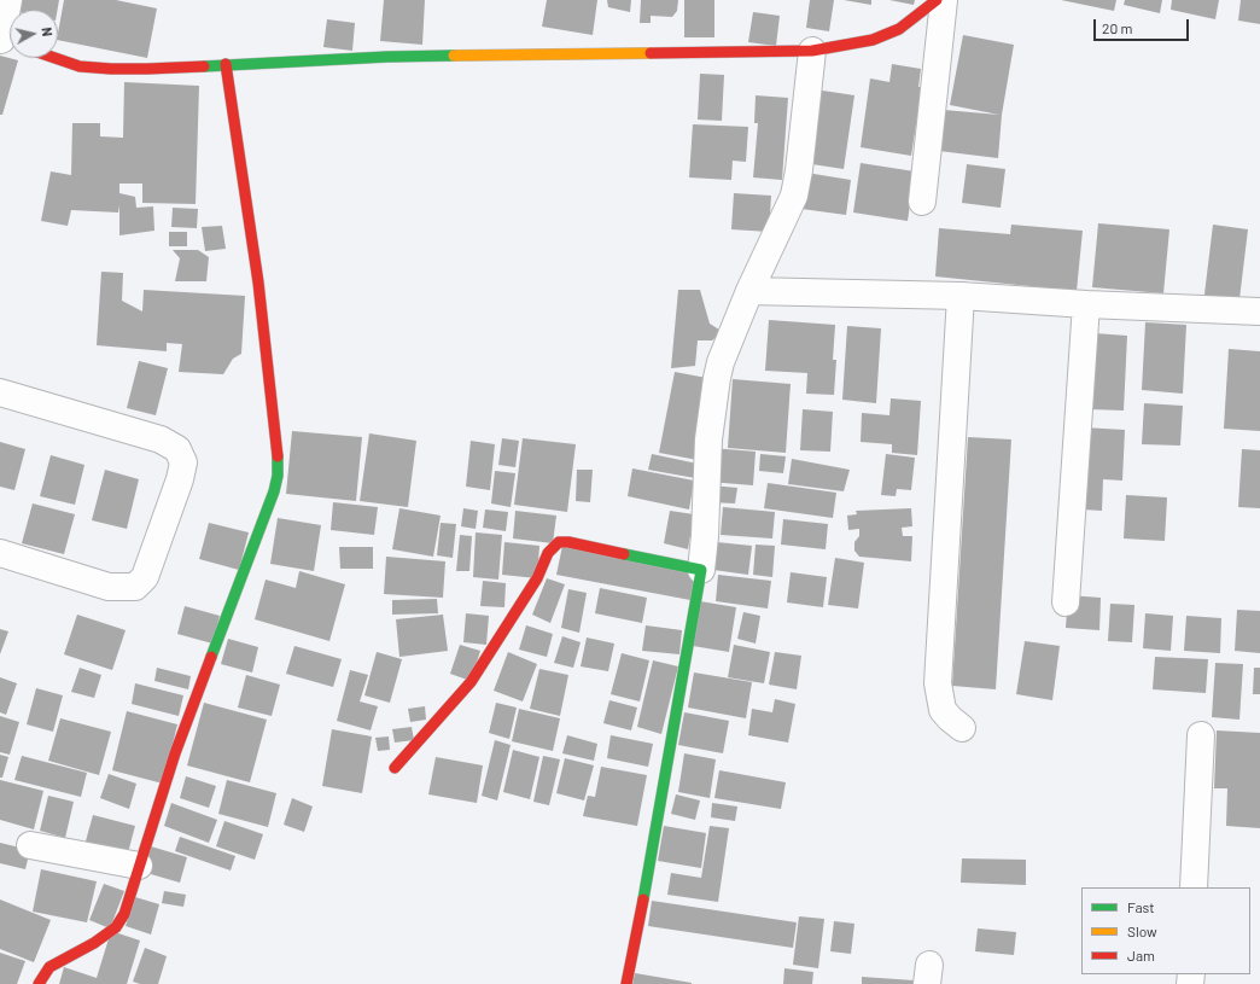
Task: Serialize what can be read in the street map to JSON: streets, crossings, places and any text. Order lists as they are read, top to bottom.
{
  "legend": ["Fast", "Slow", "Jam"],
  "scale_bar": "20 m",
  "north": "right"
}
